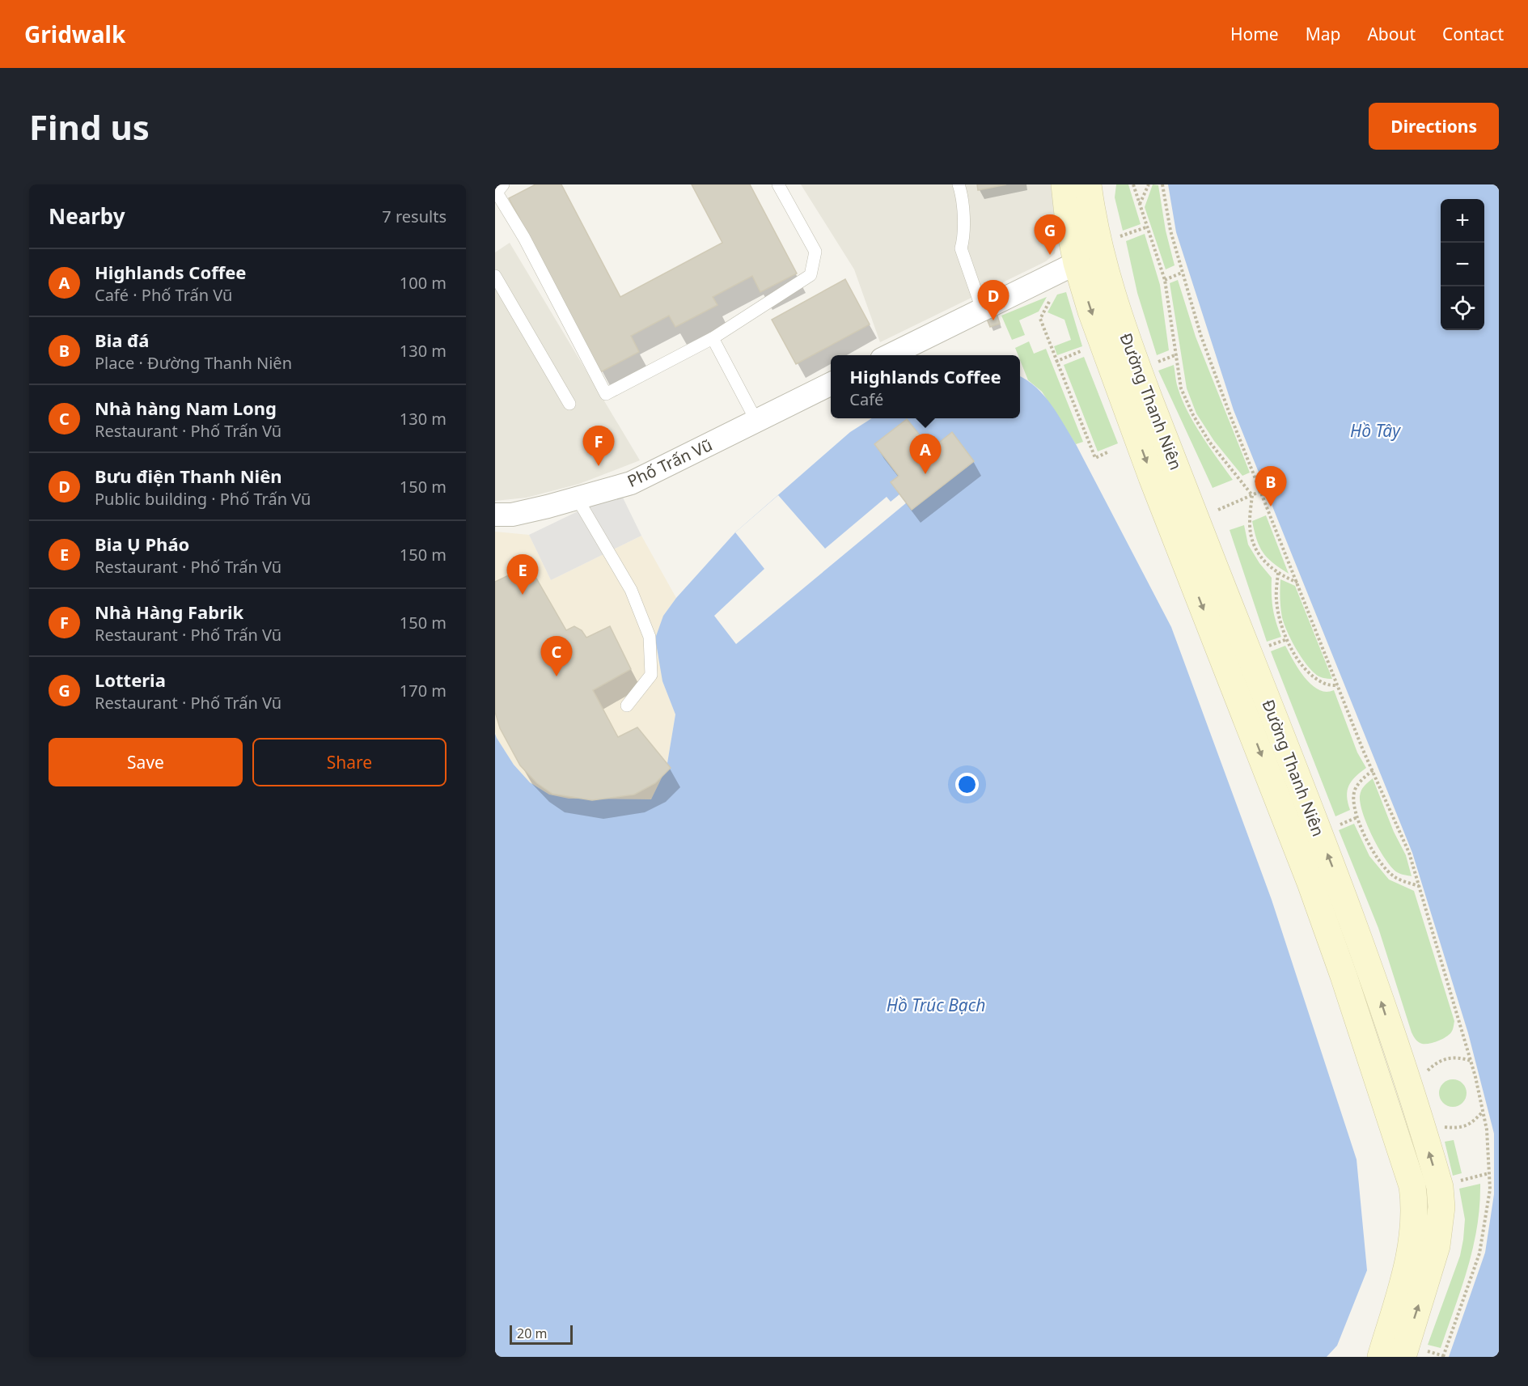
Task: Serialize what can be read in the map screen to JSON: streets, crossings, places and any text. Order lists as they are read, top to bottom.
{
  "streets": {
    "main road": ["Đường Thanh Niên"],
    "street": ["Phố Trấn Vũ"]
  },
  "water": ["Hồ Tây", "Hồ Trúc Bạch"],
  "scale_bar": "20 m",
  "page": {
    "header": "Gridwalk",
    "nav": [
      "Home",
      "Map",
      "About",
      "Contact"
    ],
    "buttons": [
      "Directions",
      ["Save", "Share"]
    ],
    "title": "Find us",
    "heading": ["Nearby", "7 results"],
    "map_buttons": ["+", "−"],
    "pins": [
      "G",
      "D",
      "F",
      "A",
      "B",
      "E",
      "C"
    ],
    "list": [
      {
        "mark": "A",
        "name": "Highlands Coffee",
        "note": "Café · Phố Trấn Vũ",
        "value": "100 m"
      },
      {
        "mark": "B",
        "name": "Bia đá",
        "note": "Place · Đường Thanh Niên",
        "value": "130 m"
      },
      {
        "mark": "C",
        "name": "Nhà hàng Nam Long",
        "note": "Restaurant · Phố Trấn Vũ",
        "value": "130 m"
      },
      {
        "mark": "D",
        "name": "Bưu điện Thanh Niên",
        "note": "Public building · Phố Trấn Vũ",
        "value": "150 m"
      },
      {
        "mark": "E",
        "name": "Bia Ụ Pháo",
        "note": "Restaurant · Phố Trấn Vũ",
        "value": "150 m"
      },
      {
        "mark": "F",
        "name": "Nhà Hàng Fabrik",
        "note": "Restaurant · Phố Trấn Vũ",
        "value": "150 m"
      },
      {
        "mark": "G",
        "name": "Lotteria",
        "note": "Restaurant · Phố Trấn Vũ",
        "value": "170 m"
      }
    ],
    "popup": ["Highlands Coffee", "Café"],
    "scale": "20 m"
  }
}
